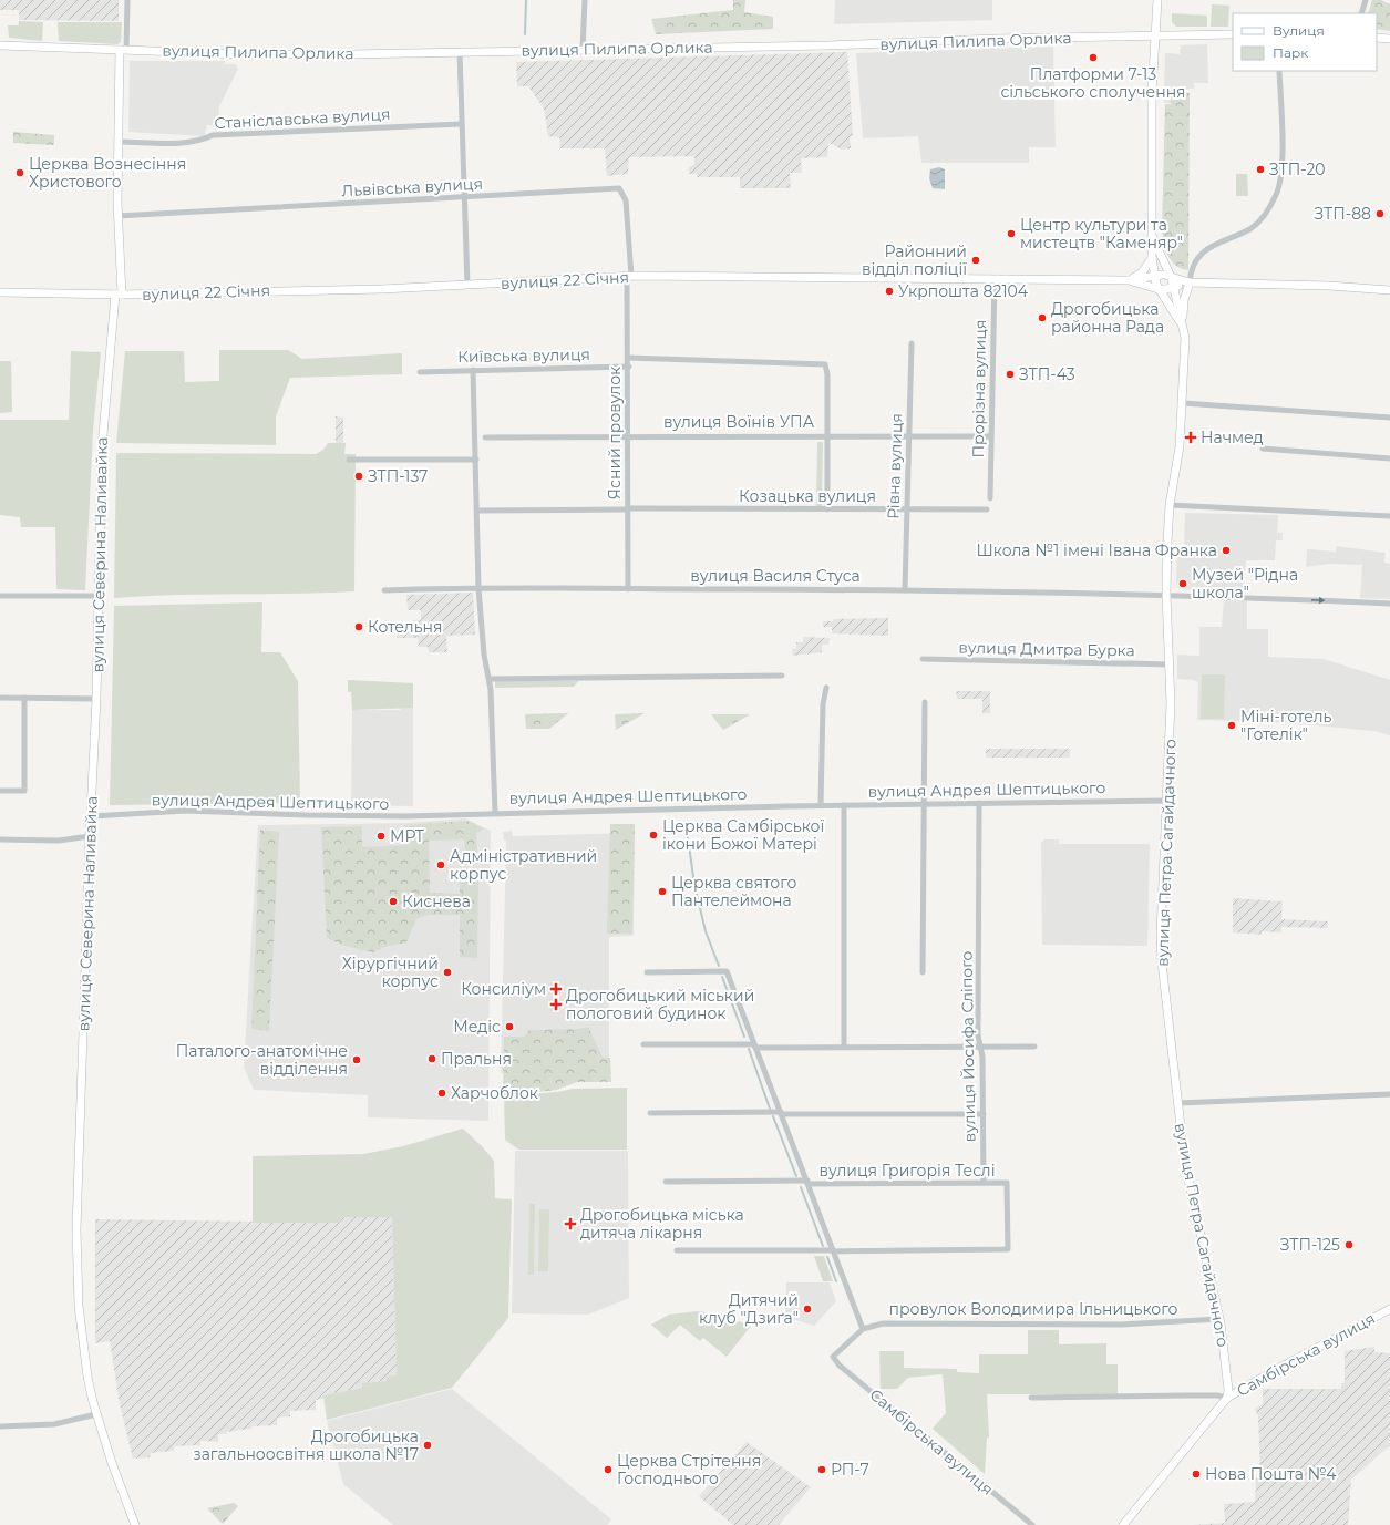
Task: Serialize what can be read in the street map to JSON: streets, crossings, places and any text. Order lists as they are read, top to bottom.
{
  "streets": {
    "main road": [
      "вулиця Пилипа Орлика",
      "вулиця 22 Січня",
      "вулиця Северина Наливайка",
      "вулиця Петра Сагайдачного",
      "Самбірська вулиця"
    ],
    "street": [
      "Станіславська вулиця",
      "Львівська вулиця",
      "Київська вулиця",
      "Прорізна вулиця",
      "вулиця Воїнів УПА",
      "Ясний провулок",
      "Рівна вулиця",
      "Козацька вулиця",
      "вулиця Василя Стуса",
      "вулиця Дмитра Бурка",
      "вулиця Андрея Шептицького",
      "вулиця Йосифа Сліпого",
      "вулиця Григорія Теслі",
      "провулок Володимира Ільницького"
    ]
  },
  "crossings": [
    ["вулиця Пилипа Орлика", "вулиця Северина Наливайка"],
    ["Станіславська вулиця", "вулиця Северина Наливайка"],
    ["Львівська вулиця", "вулиця 22 Січня"],
    ["Львівська вулиця", "Ясний провулок"],
    ["Львівська вулиця", "вулиця Северина Наливайка"],
    ["вулиця 22 Січня", "Прорізна вулиця"],
    ["вулиця 22 Січня", "Ясний провулок"],
    ["вулиця 22 Січня", "вулиця Северина Наливайка"],
    ["Київська вулиця", "Ясний провулок"],
    ["Прорізна вулиця", "вулиця Воїнів УПА"],
    ["вулиця Воїнів УПА", "Ясний провулок"],
    ["вулиця Воїнів УПА", "Рівна вулиця"],
    ["Ясний провулок", "Козацька вулиця"],
    ["Ясний провулок", "вулиця Василя Стуса"],
    ["Рівна вулиця", "Козацька вулиця"],
    ["Рівна вулиця", "вулиця Василя Стуса"],
    ["вулиця Северина Наливайка", "вулиця Андрея Шептицького"],
    ["вулиця Василя Стуса", "вулиця Петра Сагайдачного"],
    ["вулиця Дмитра Бурка", "вулиця Петра Сагайдачного"],
    ["вулиця Андрея Шептицького", "вулиця Петра Сагайдачного"],
    ["вулиця Андрея Шептицького", "вулиця Йосифа Сліпого"],
    ["вулиця Петра Сагайдачного", "провулок Володимира Ільницького"],
    ["вулиця Петра Сагайдачного", "Самбірська вулиця"],
    ["вулиця Йосифа Сліпого", "вулиця Григорія Теслі"],
    ["провулок Володимира Ільницького", "Самбірська вулиця"]
  ],
  "places": {
    "other": [
      "Платформи 7-13 сільського сполучення",
      "ЗТП-20",
      "Церква Вознесіння Христового",
      "ЗТП-88",
      "Центр культури та мистецтв \"Каменяр\"",
      "Районний відділ поліції",
      "Укрпошта 82104",
      "Дрогобицька районна Рада",
      "ЗТП-43",
      "ЗТП-137",
      "Школа №1 імені Івана Франка",
      "Музей \"Рідна школа\"",
      "Котельня",
      "Міні-готель \"Готелік\"",
      "Церква Самбірської ікони Божої Матері",
      "МРТ",
      "Адміністративний корпус",
      "Церква святого Пантелеймона",
      "Киснева",
      "Хірургічний корпус",
      "Медіс",
      "Пральня",
      "Паталого-анатомічне відділення",
      "Харчоблок",
      "ЗТП-125",
      "Дитячий клуб \"Дзиґа\"",
      "Дрогобицька загальноосвітня школа №17",
      "Церква Стрітення Господнього",
      "РП-7",
      "Нова Пошта №4"
    ],
    "health": [
      "Начмед",
      "Консиліум",
      "Дрогобицький міський пологовий будинок",
      "Дрогобицька міська дитяча лікарня"
    ]
  },
  "legend": ["Вулиця", "Парк"]
}
